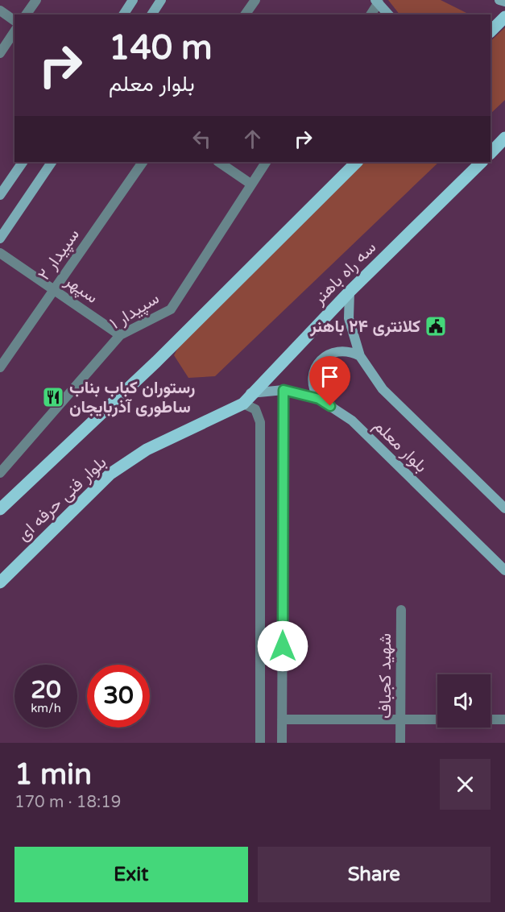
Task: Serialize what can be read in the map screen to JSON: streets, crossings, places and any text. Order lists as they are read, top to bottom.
{
  "streets": {
    "main road": ["سه راه باهنر", "بلوار معلم", "بلوار فنی حرفه ای"],
    "street": [
      "سپیدار ۲",
      "سپهر",
      "سپیدار ۱",
      "شهید کجباف"
    ]
  },
  "crossings": [
    ["سپیدار ۲", "سپهر"],
    ["سه راه باهنر", "بلوار معلم"],
    ["سه راه باهنر", "بلوار فنی حرفه ای"],
    ["سپهر", "سپیدار ۱"]
  ],
  "places": {
    "public building": ["کلانتری ۲۴ باهنر"],
    "restaurant": ["رستوران کباب بناب ساطوری آذربایجان"]
  },
  "page": {
    "turn": ["140 m", "بلوار معلم"],
    "speed": "20 km/h",
    "limit": "30",
    "heading": ["1 min", "170 m · 18:19"],
    "buttons": ["Exit", "Share"]
  }
}
